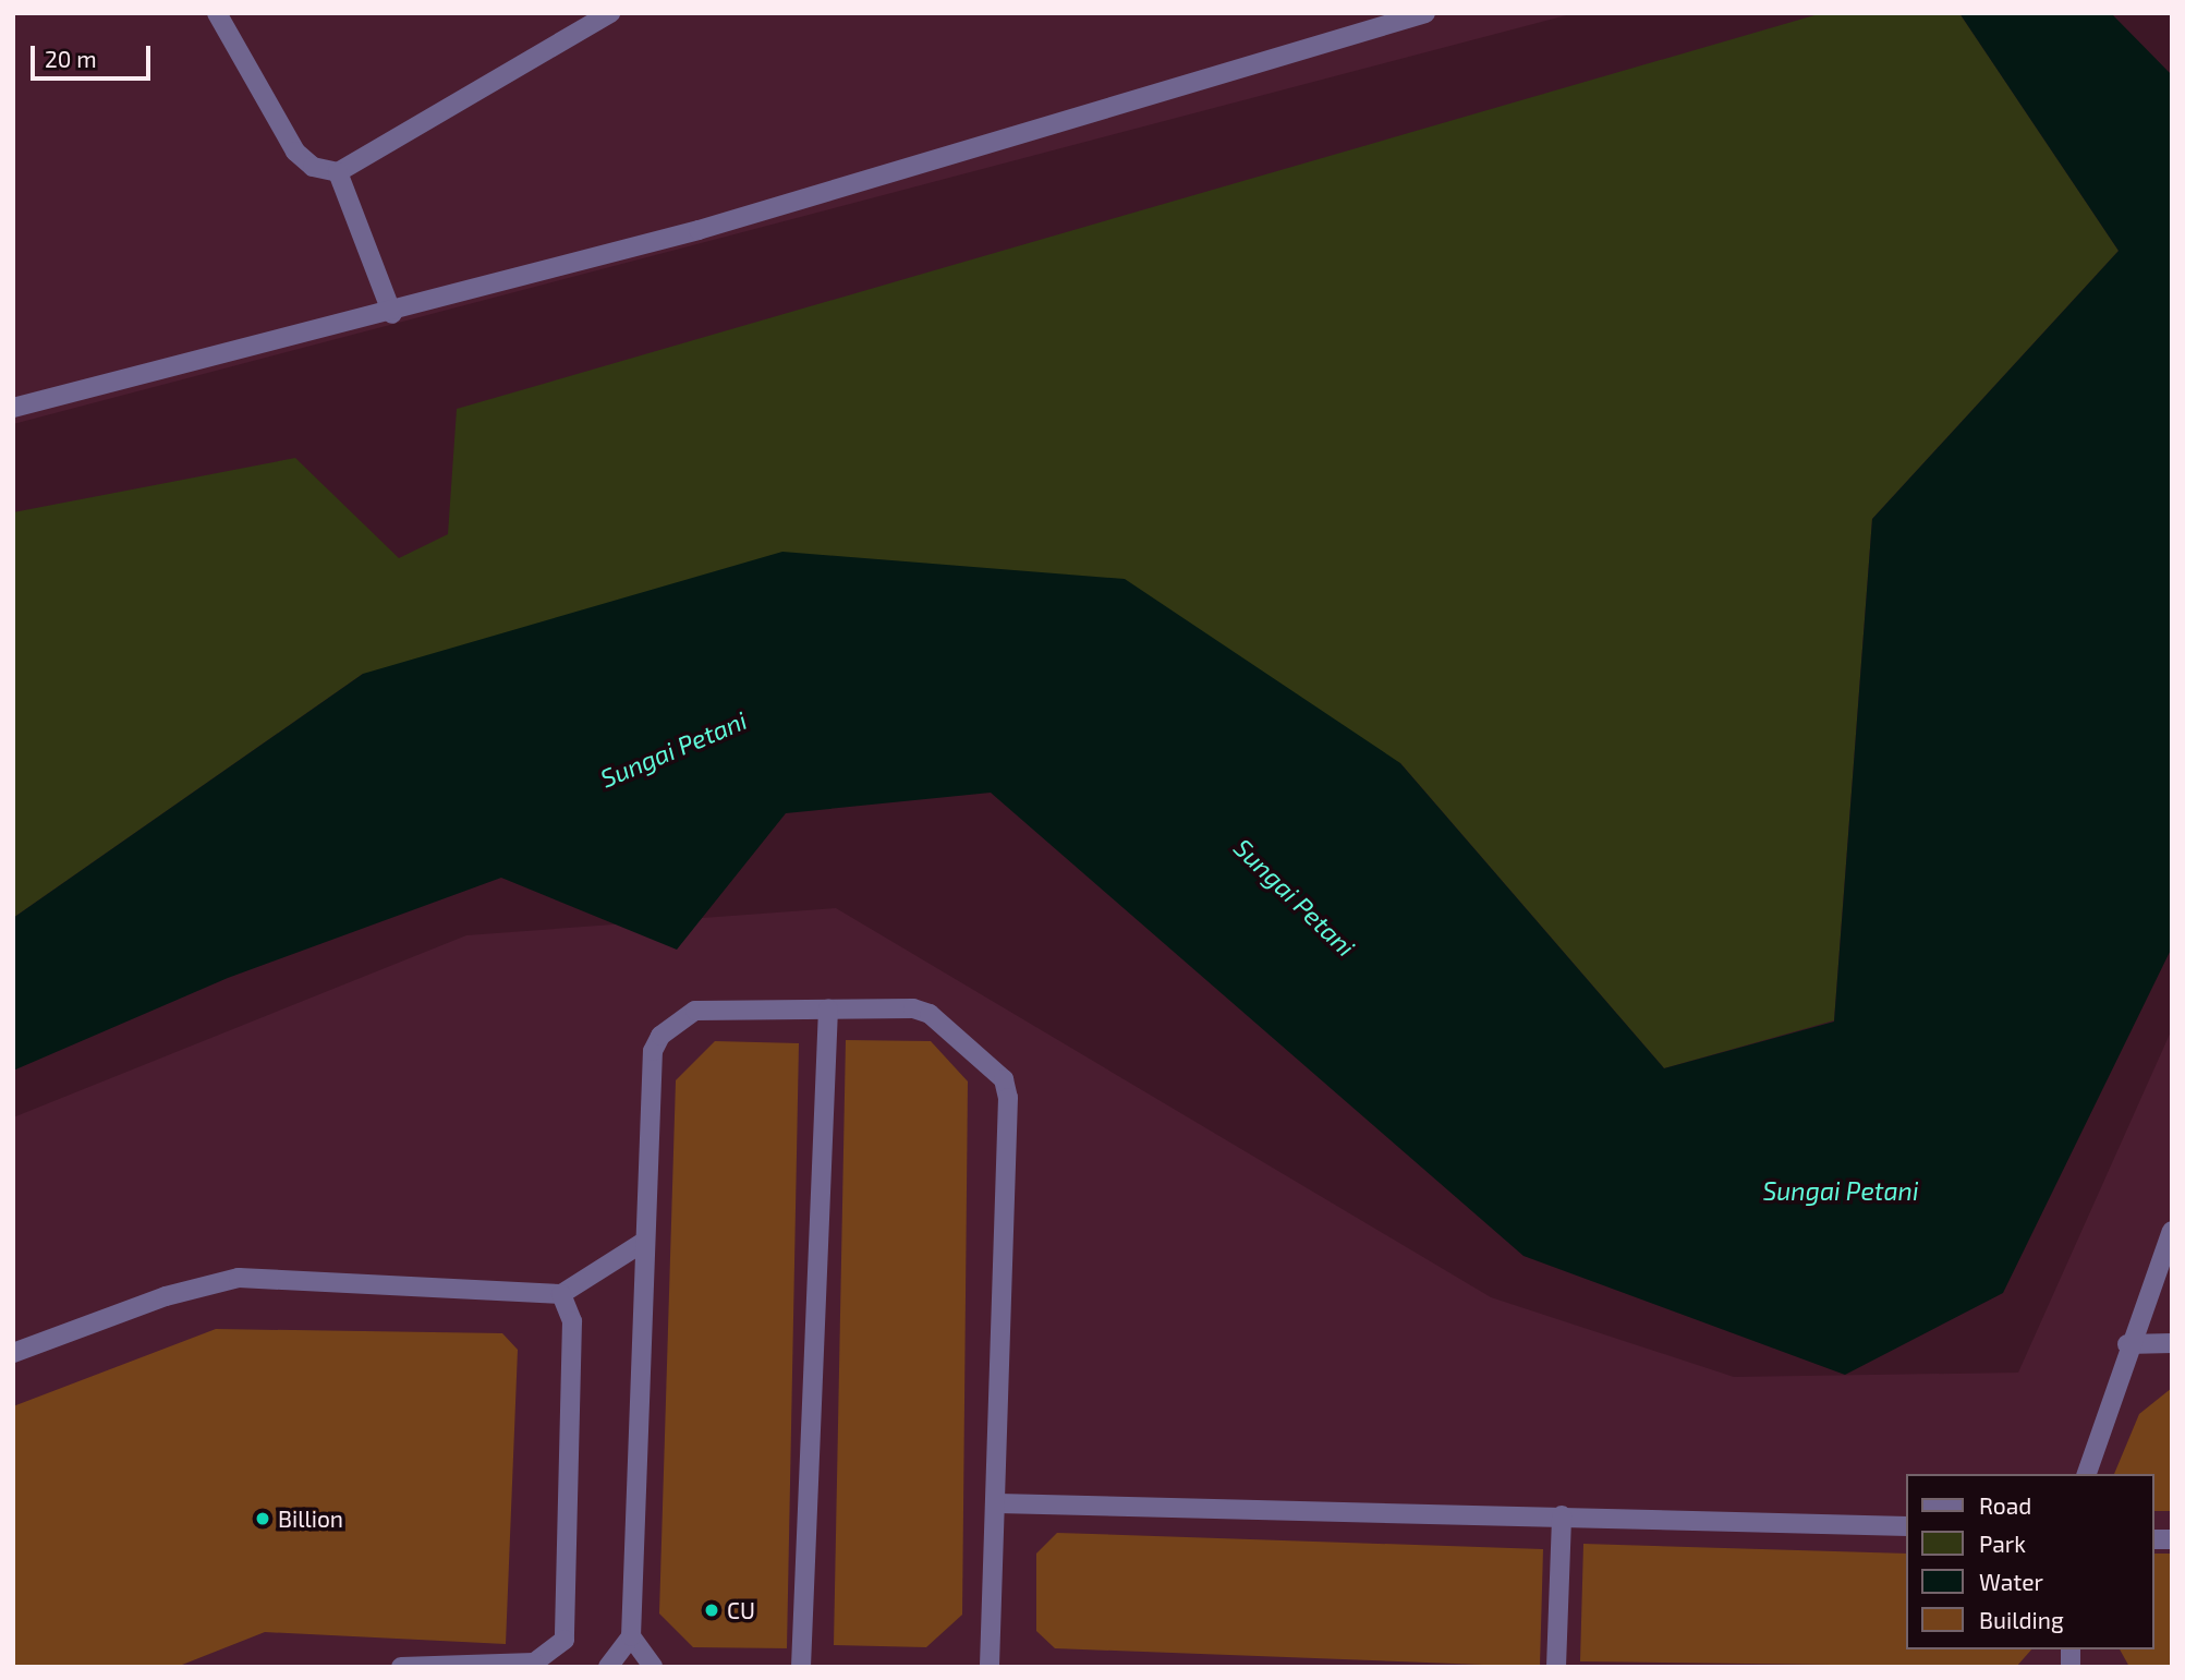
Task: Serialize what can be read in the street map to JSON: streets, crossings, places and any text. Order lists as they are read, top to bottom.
{
  "water": ["Sungai Petani"],
  "places": ["Billion", "CU"],
  "legend": [
    "Road",
    "Park",
    "Water",
    "Building"
  ],
  "scale_bar": "20 m"
}
